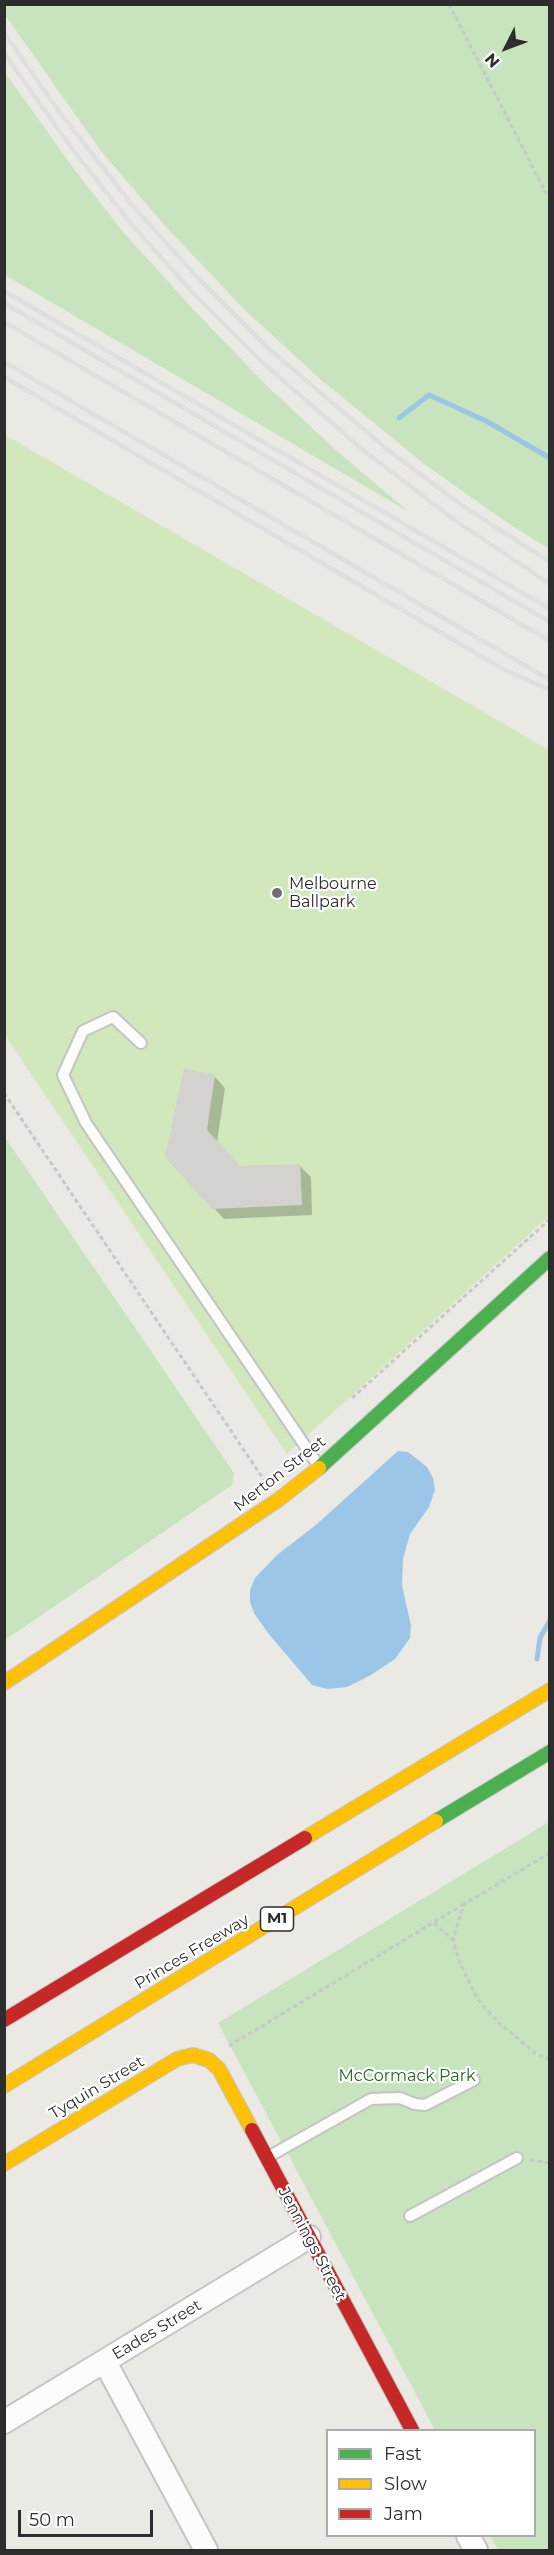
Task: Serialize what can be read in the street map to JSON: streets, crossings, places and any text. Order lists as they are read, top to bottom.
{
  "streets": {
    "main road": [
      "Merton Street",
      "M1",
      "Princes Freeway",
      "Tyquin Street",
      "Jennings Street"
    ],
    "street": ["Eades Street"]
  },
  "crossings": [
    ["Tyquin Street", "Jennings Street"],
    ["Jennings Street", "Eades Street"]
  ],
  "parks": ["McCormack Park"],
  "places": ["Melbourne Ballpark"],
  "legend": ["Fast", "Slow", "Jam"],
  "scale_bar": "50 m",
  "north": "bottom left"
}
